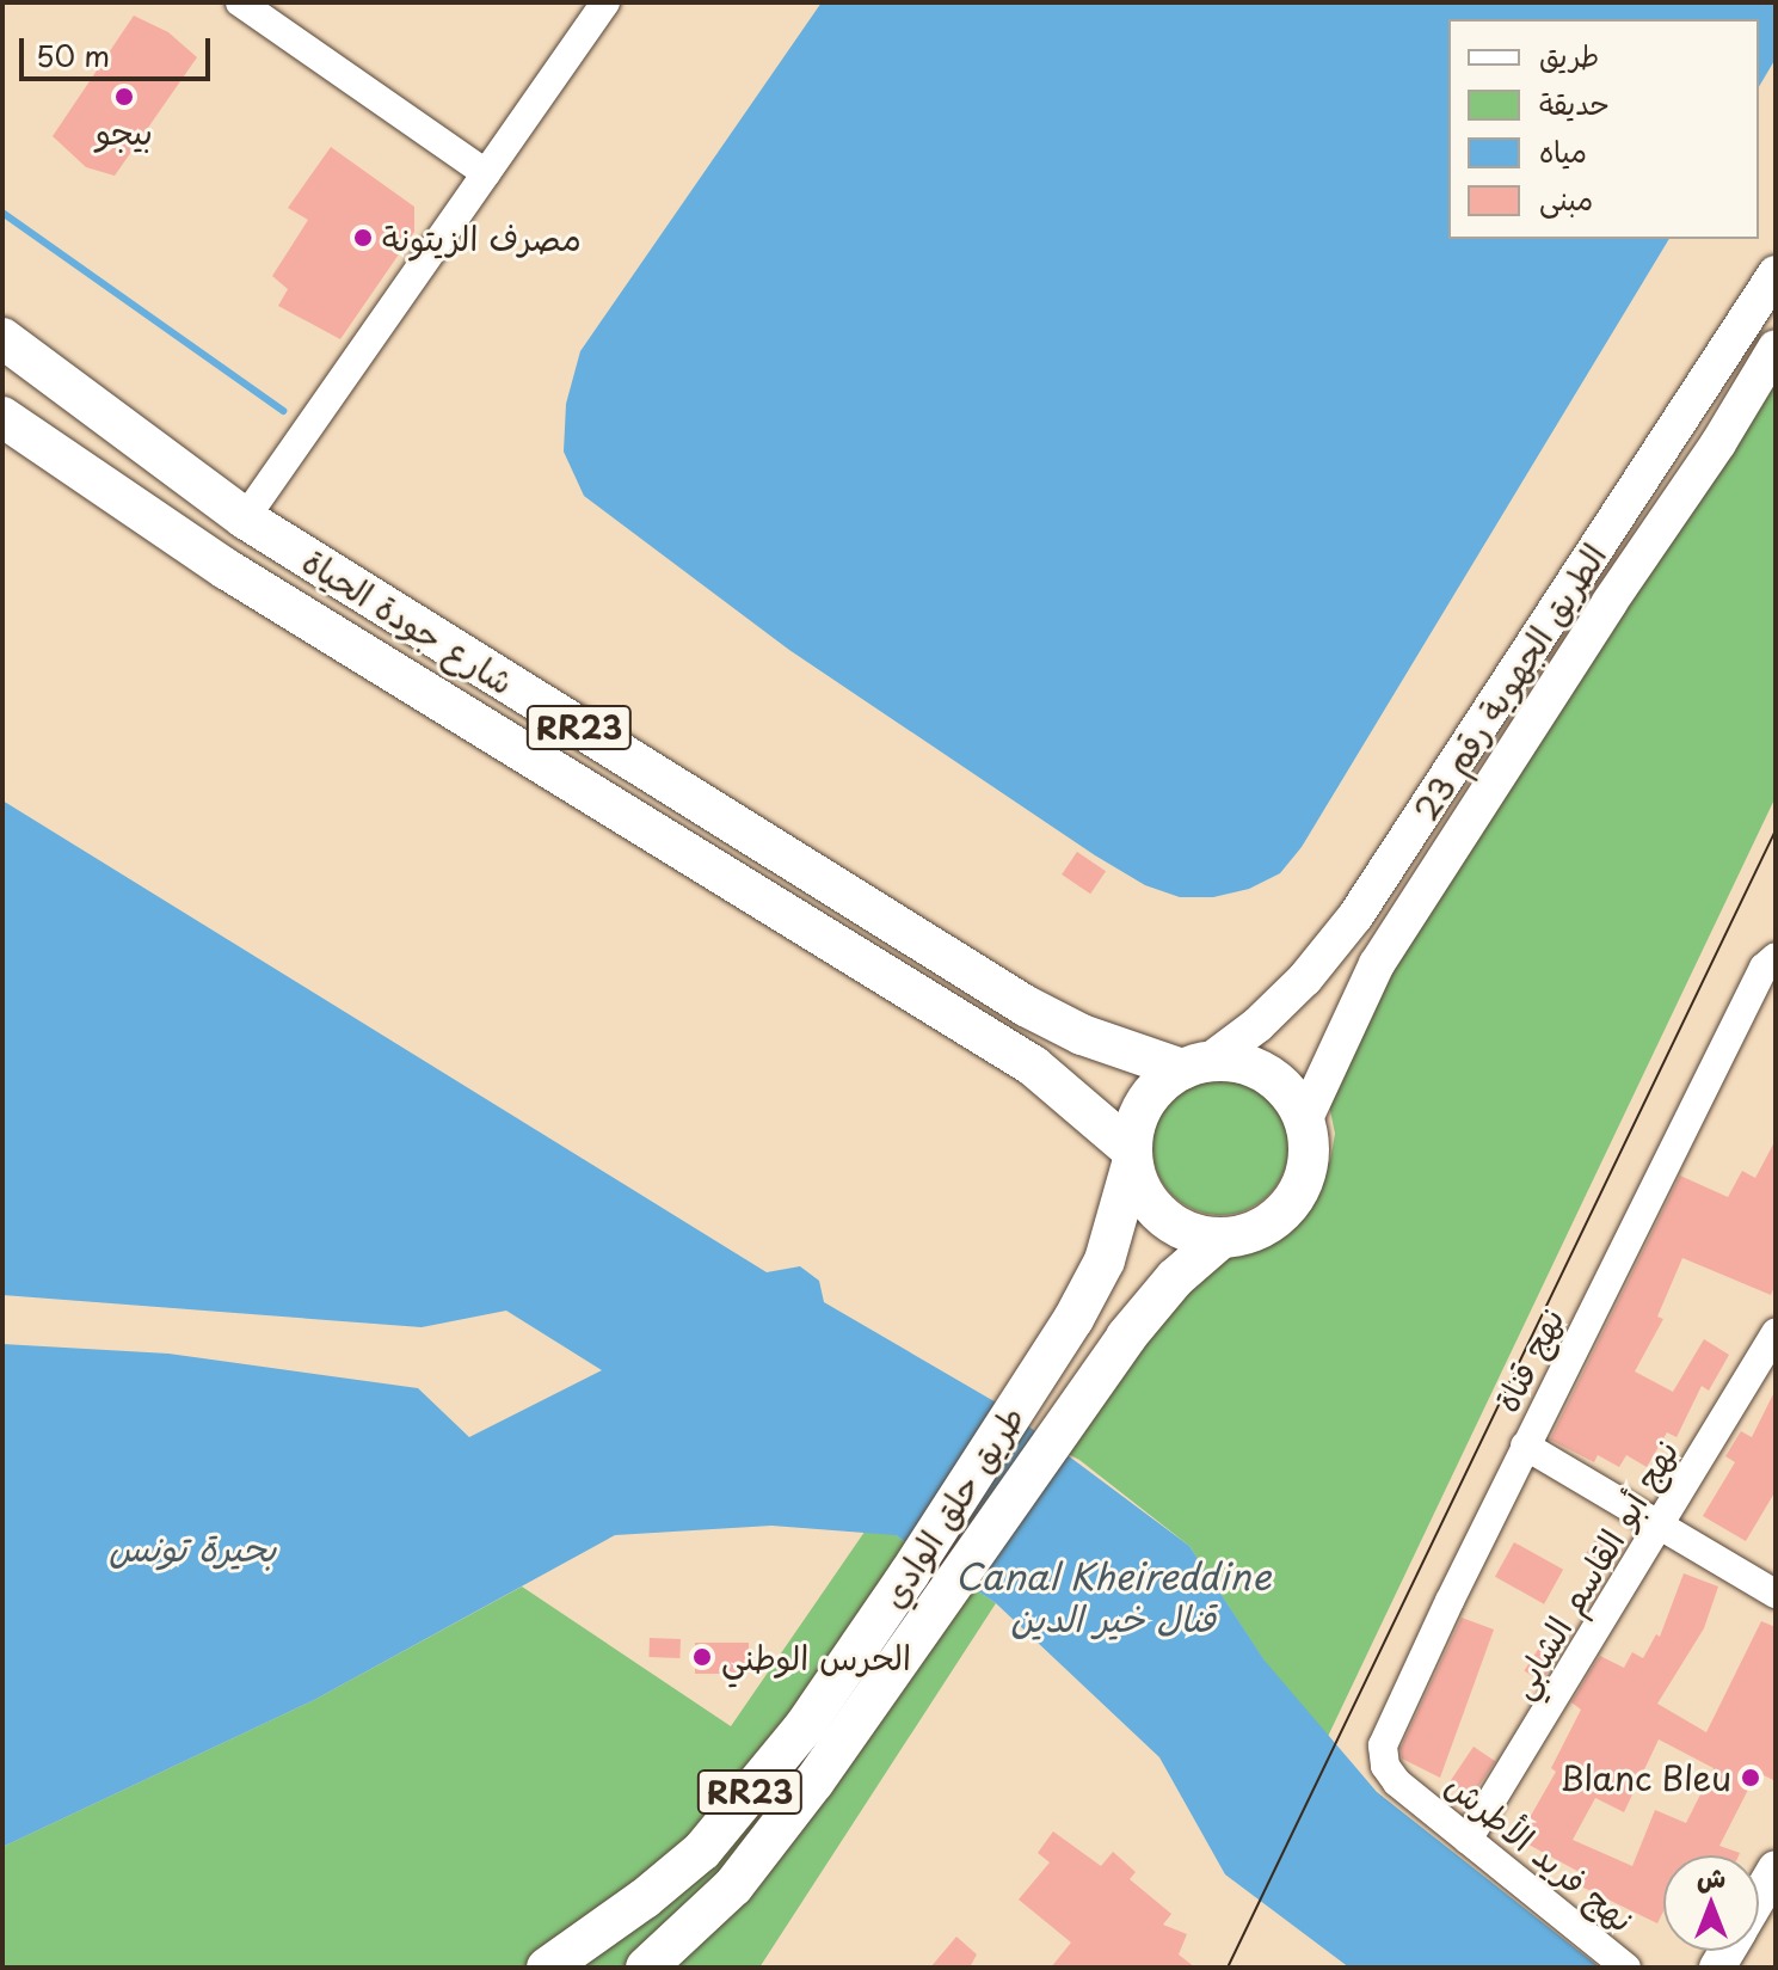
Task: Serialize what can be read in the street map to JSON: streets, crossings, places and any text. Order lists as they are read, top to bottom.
{
  "streets": {
    "highway": [
      "شارع جودة الحياة",
      "الطريق الجهوية رقم 23",
      "RR23",
      "طريق حلق الوادي"
    ],
    "street": ["نهج قناة", "نهج أبو القاسم الشابي", "نهج فريد الأطرش"]
  },
  "crossings": [
    ["شارع جودة الحياة", "الطريق الجهوية رقم 23"],
    ["شارع جودة الحياة", "RR23"],
    ["شارع جودة الحياة", "طريق حلق الوادي"],
    ["الطريق الجهوية رقم 23", "RR23"],
    ["الطريق الجهوية رقم 23", "طريق حلق الوادي"],
    ["RR23", "طريق حلق الوادي"],
    ["نهج قناة", "نهج فريد الأطرش"],
    ["نهج أبو القاسم الشابي", "نهج فريد الأطرش"]
  ],
  "water": ["بحيرة تونس", "Canal Kheireddine قنال خير الدين"],
  "places": [
    "بيجو",
    "مصرف الزيتونة",
    "الحرس الوطني",
    "Blanc Bleu"
  ],
  "legend": [
    "طريق",
    "حديقة",
    "مياه",
    "مبنى"
  ],
  "scale_bar": "50 m",
  "north": "top"
}
